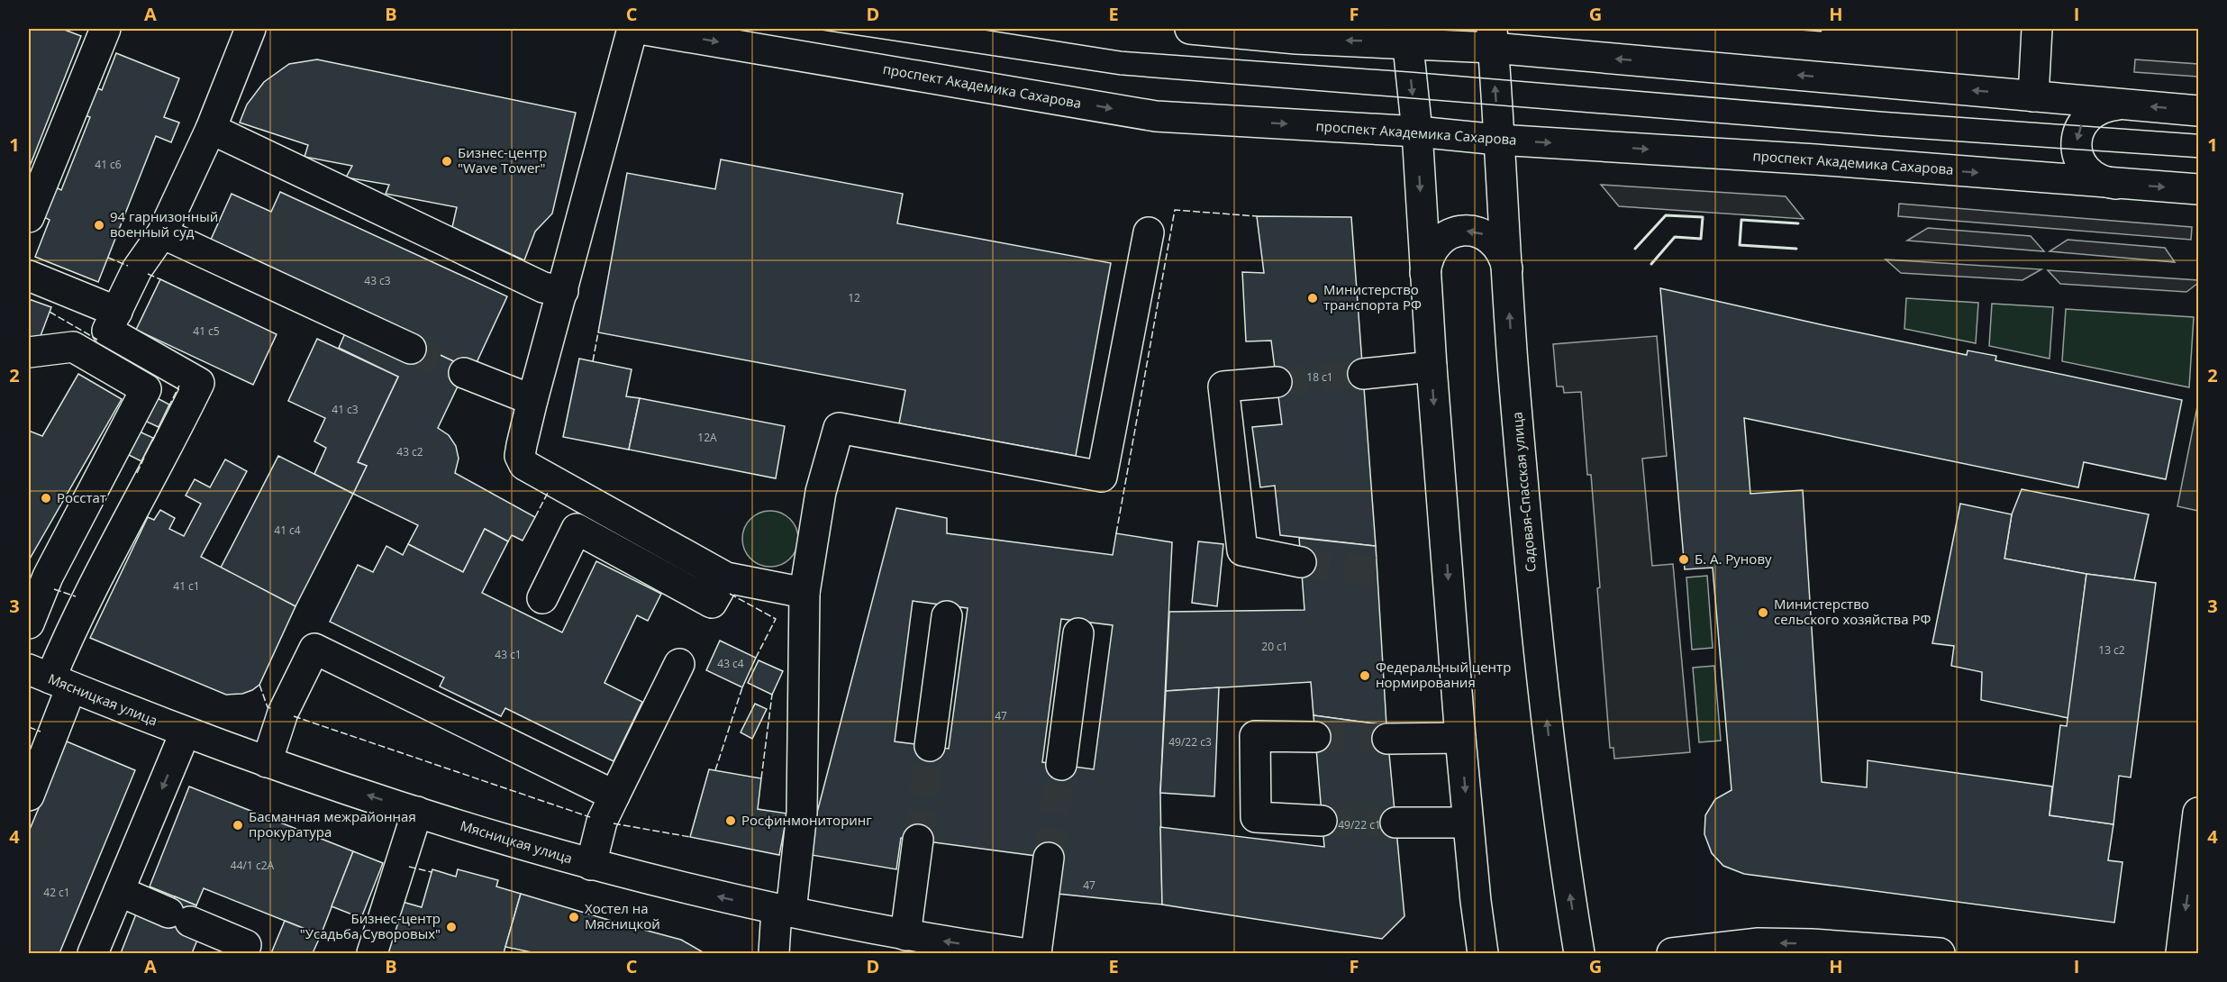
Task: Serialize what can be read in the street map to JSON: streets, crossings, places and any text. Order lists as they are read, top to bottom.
{
  "streets": {
    "main road": ["проспект Академика Сахарова", "Садовая-Спасская улица", "Мясницкая улица"]
  },
  "crossings": [
    ["проспект Академика Сахарова", "Садовая-Спасская улица"]
  ],
  "one_way": ["Мясницкая улица"],
  "places": [
    "Бизнес-центр \"Wave Tower\"",
    "94 гарнизонный военный суд",
    "Министерство транспорта РФ",
    "Росстат",
    "Б. А. Рунову",
    "Министерство сельского хозяйства РФ",
    "Федеральный центр нормирования",
    "Росфинмониторинг",
    "Басманная межрайонная прокуратура",
    "Хостел на Мясницкой",
    "Бизнес-центр \"Усадьба Суворовых\""
  ],
  "house_numbers": [
    "41 с6",
    "43 с3",
    "12",
    "41 с5",
    "18 с1",
    "41 с3",
    "12А",
    "43 с2",
    "41 с4",
    "41 с1",
    "20 с1",
    "13 с2",
    "43 с1",
    "43 с4",
    "47",
    "49/22 с3",
    "49/22 с1",
    "44/1 с2А",
    "47",
    "42 с1"
  ],
  "grid": {
    "columns": [
      "A",
      "B",
      "C",
      "D",
      "E",
      "F",
      "G",
      "H",
      "I"
    ],
    "rows": [
      "1",
      "2",
      "3",
      "4"
    ]
  }
}
